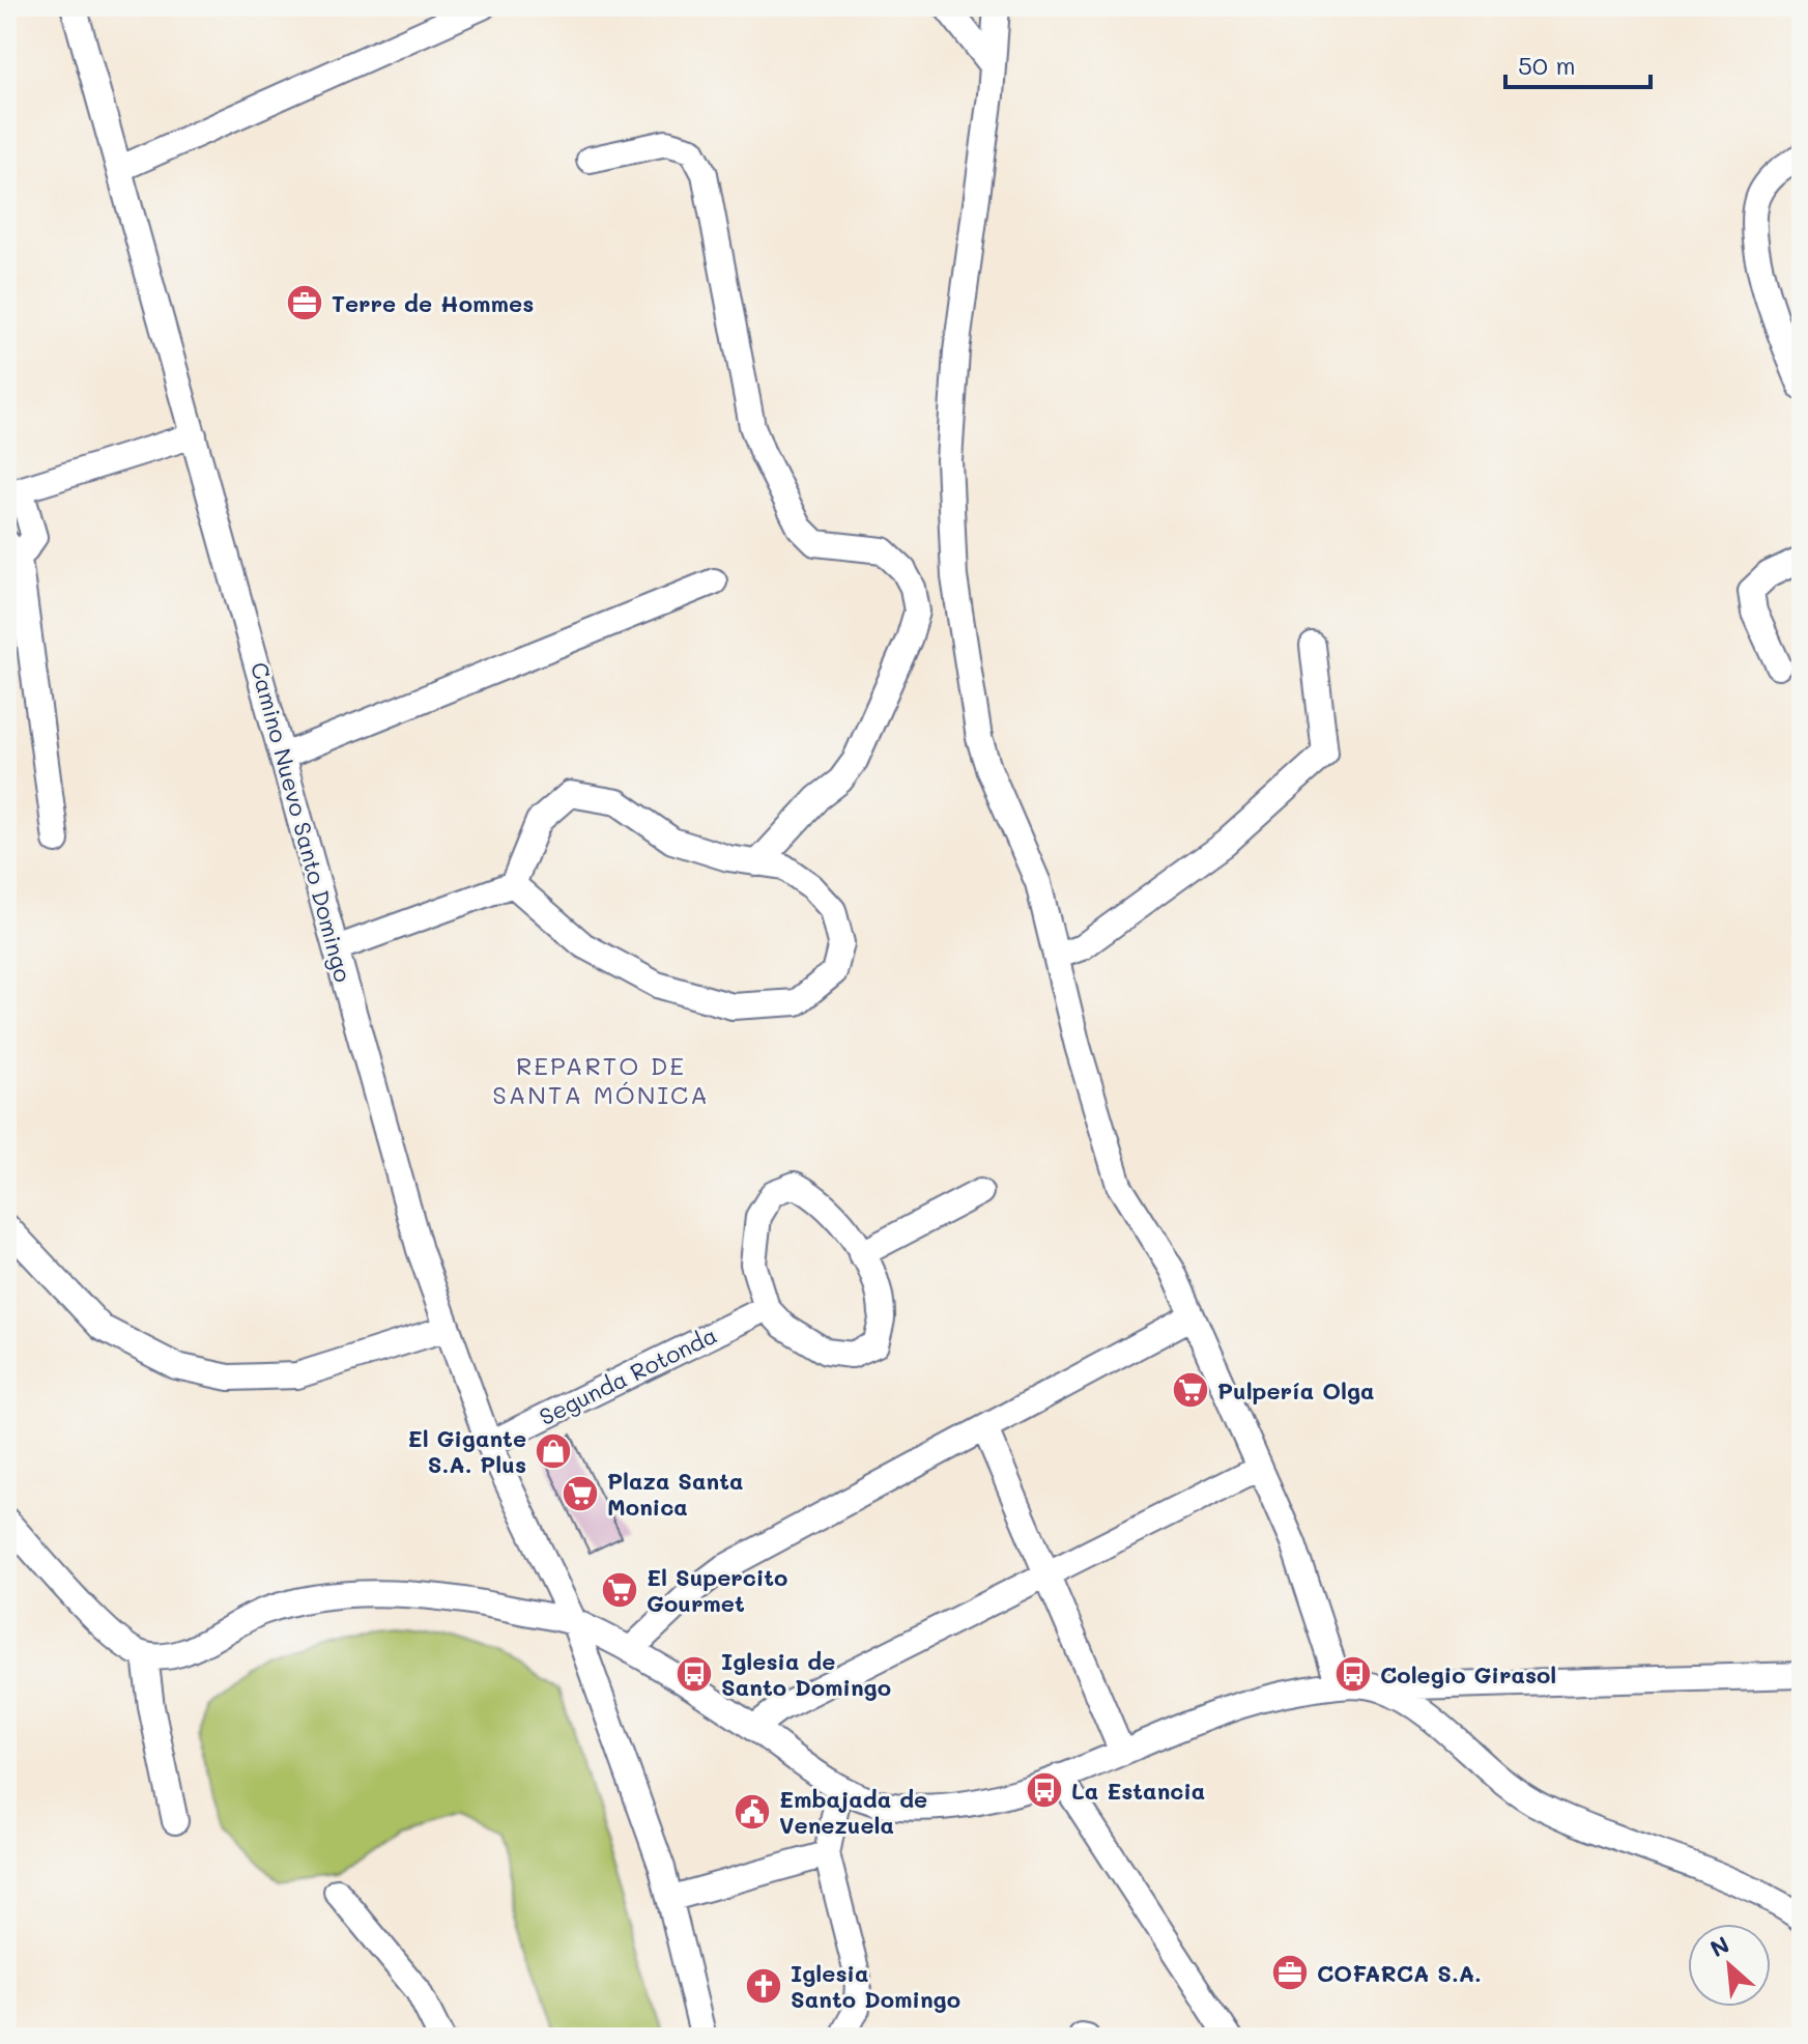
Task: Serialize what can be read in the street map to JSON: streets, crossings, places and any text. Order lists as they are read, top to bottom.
{
  "streets": {
    "street": ["Camino Nuevo Santo Domingo", "Segunda Rotonda"]
  },
  "crossings": [
    ["Camino Nuevo Santo Domingo", "Segunda Rotonda"]
  ],
  "districts": ["REPARTO DE SANTA MÓNICA"],
  "places": {
    "office": ["Terre de Hommes", "COFARCA S.A."],
    "supermarket": ["Pulpería Olga", "Plaza Santa Monica", "El Supercito Gourmet"],
    "shop": ["El Gigante S.A. Plus"],
    "bus stop": ["Iglesia de Santo Domingo", "Colegio Girasol", "La Estancia"],
    "public building": ["Embajada de Venezuela"],
    "church": ["Iglesia Santo Domingo"]
  },
  "scale_bar": "50 m",
  "north": "top left"
}
